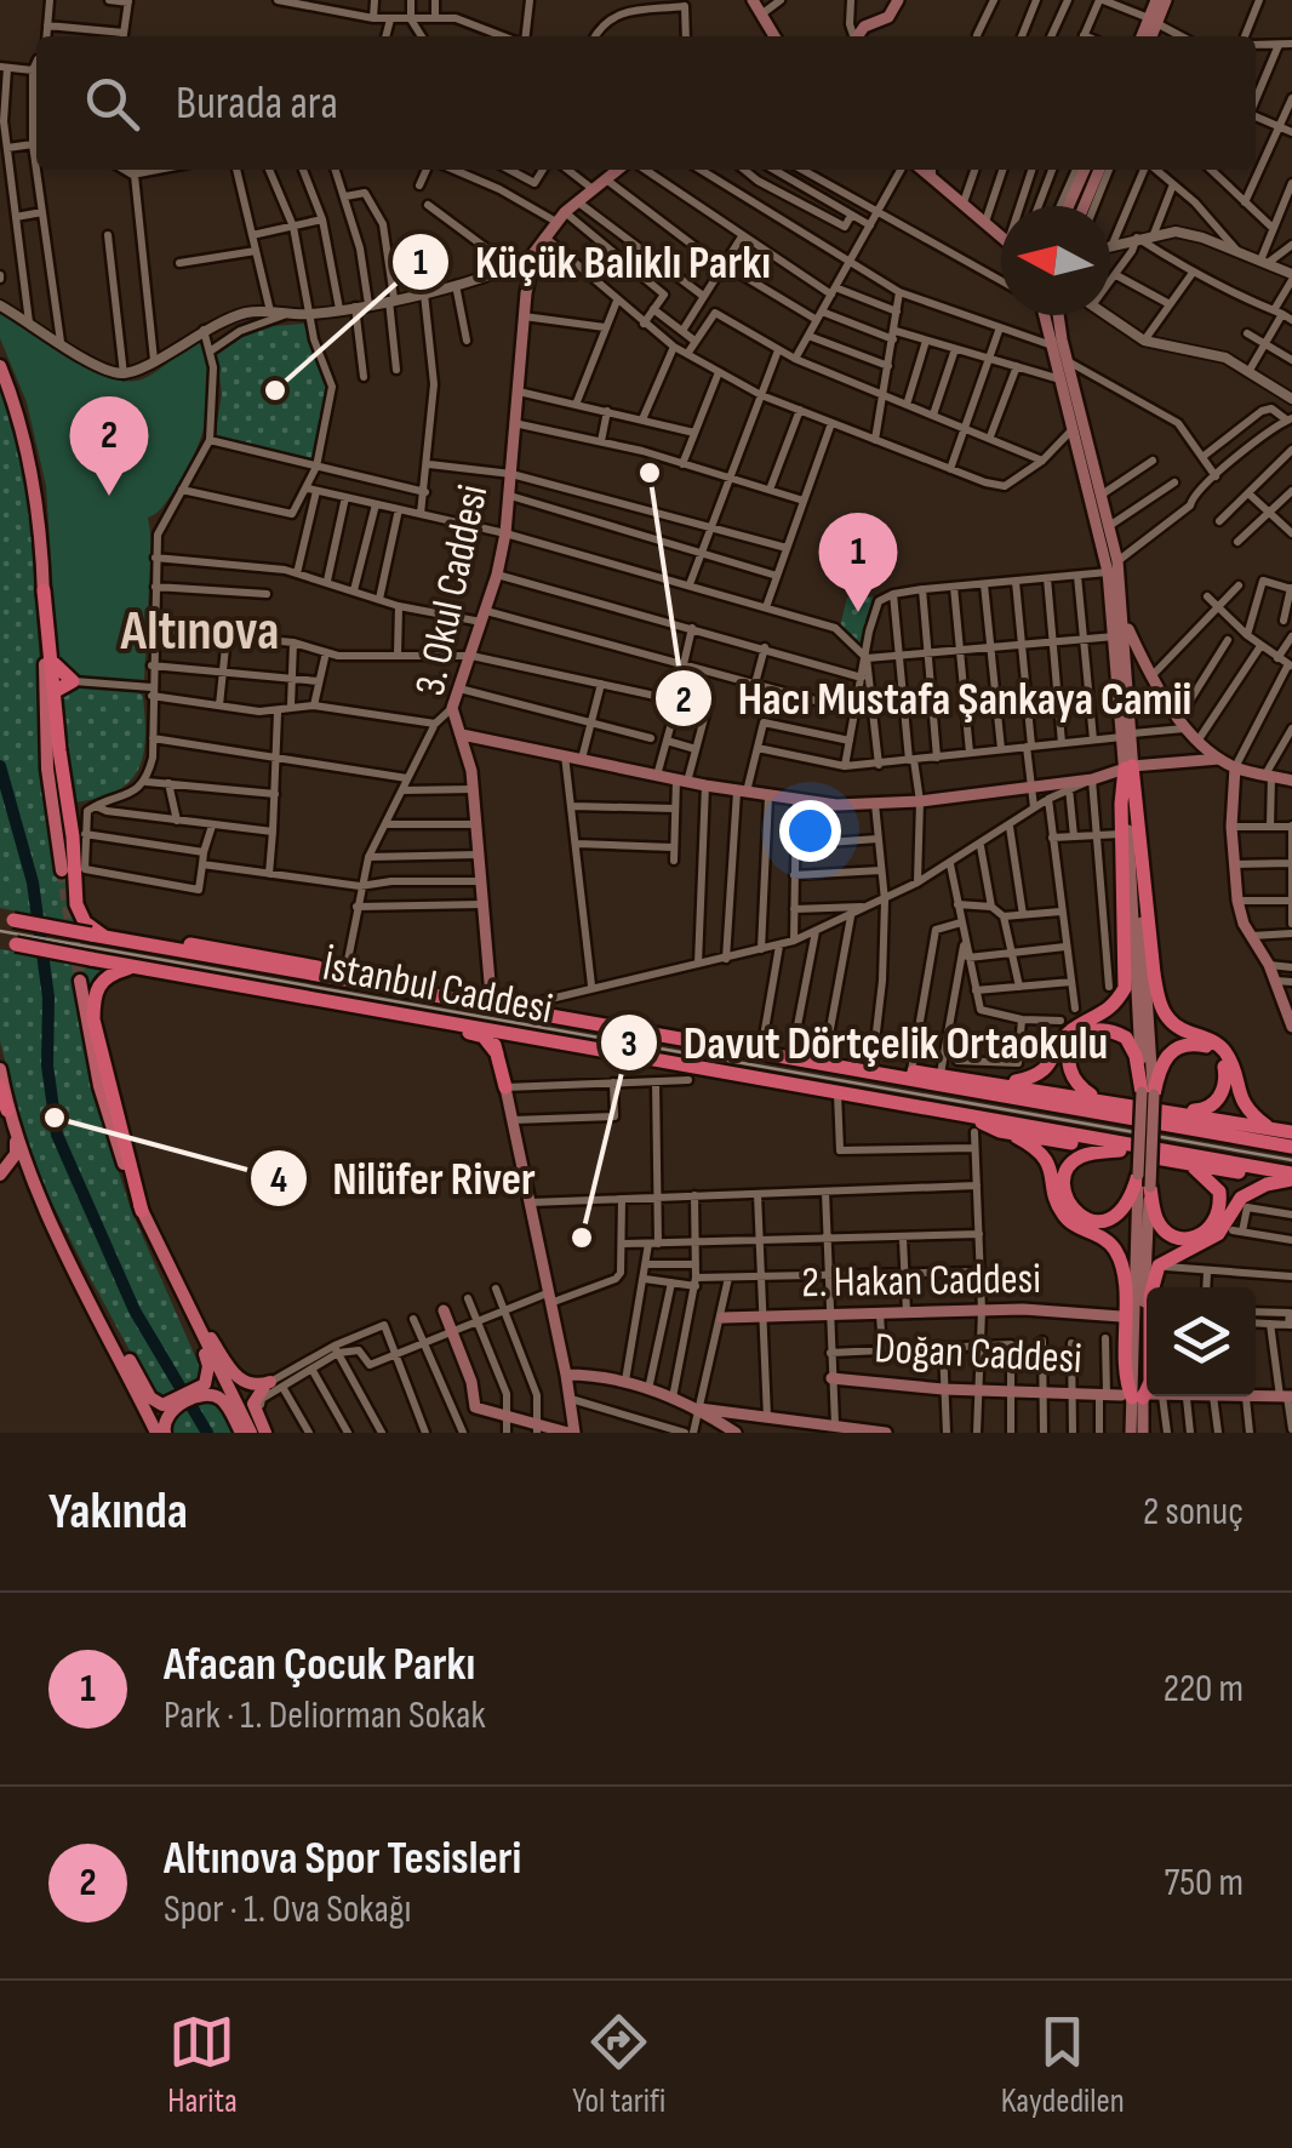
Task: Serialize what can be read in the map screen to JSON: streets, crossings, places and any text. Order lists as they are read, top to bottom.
{
  "streets": {
    "highway": ["İstanbul Caddesi"],
    "main road": ["3. Okul Caddesi", "2. Hakan Caddesi", "Doğan Caddesi"]
  },
  "crossings": [
    ["3. Okul Caddesi", "İstanbul Caddesi"]
  ],
  "districts": ["Altınova"],
  "places": [
    "Küçük Balıklı Parkı",
    "Hacı Mustafa Şankaya Camii",
    "Nilüfer River",
    "Davut Dörtçelik Ortaokulu"
  ],
  "north": "left",
  "page": {
    "search": "Burada ara",
    "pins": ["2", "1"],
    "heading": ["Yakında", "2 sonuç"],
    "list": [
      {
        "mark": "1",
        "name": "Afacan Çocuk Parkı",
        "note": "Park · 1. Deliorman Sokak",
        "value": "220 m"
      },
      {
        "mark": "2",
        "name": "Altınova Spor Tesisleri",
        "note": "Spor · 1. Ova Sokağı",
        "value": "750 m"
      }
    ],
    "nav": ["Harita", "Yol tarifi", "Kaydedilen"]
  }
}
